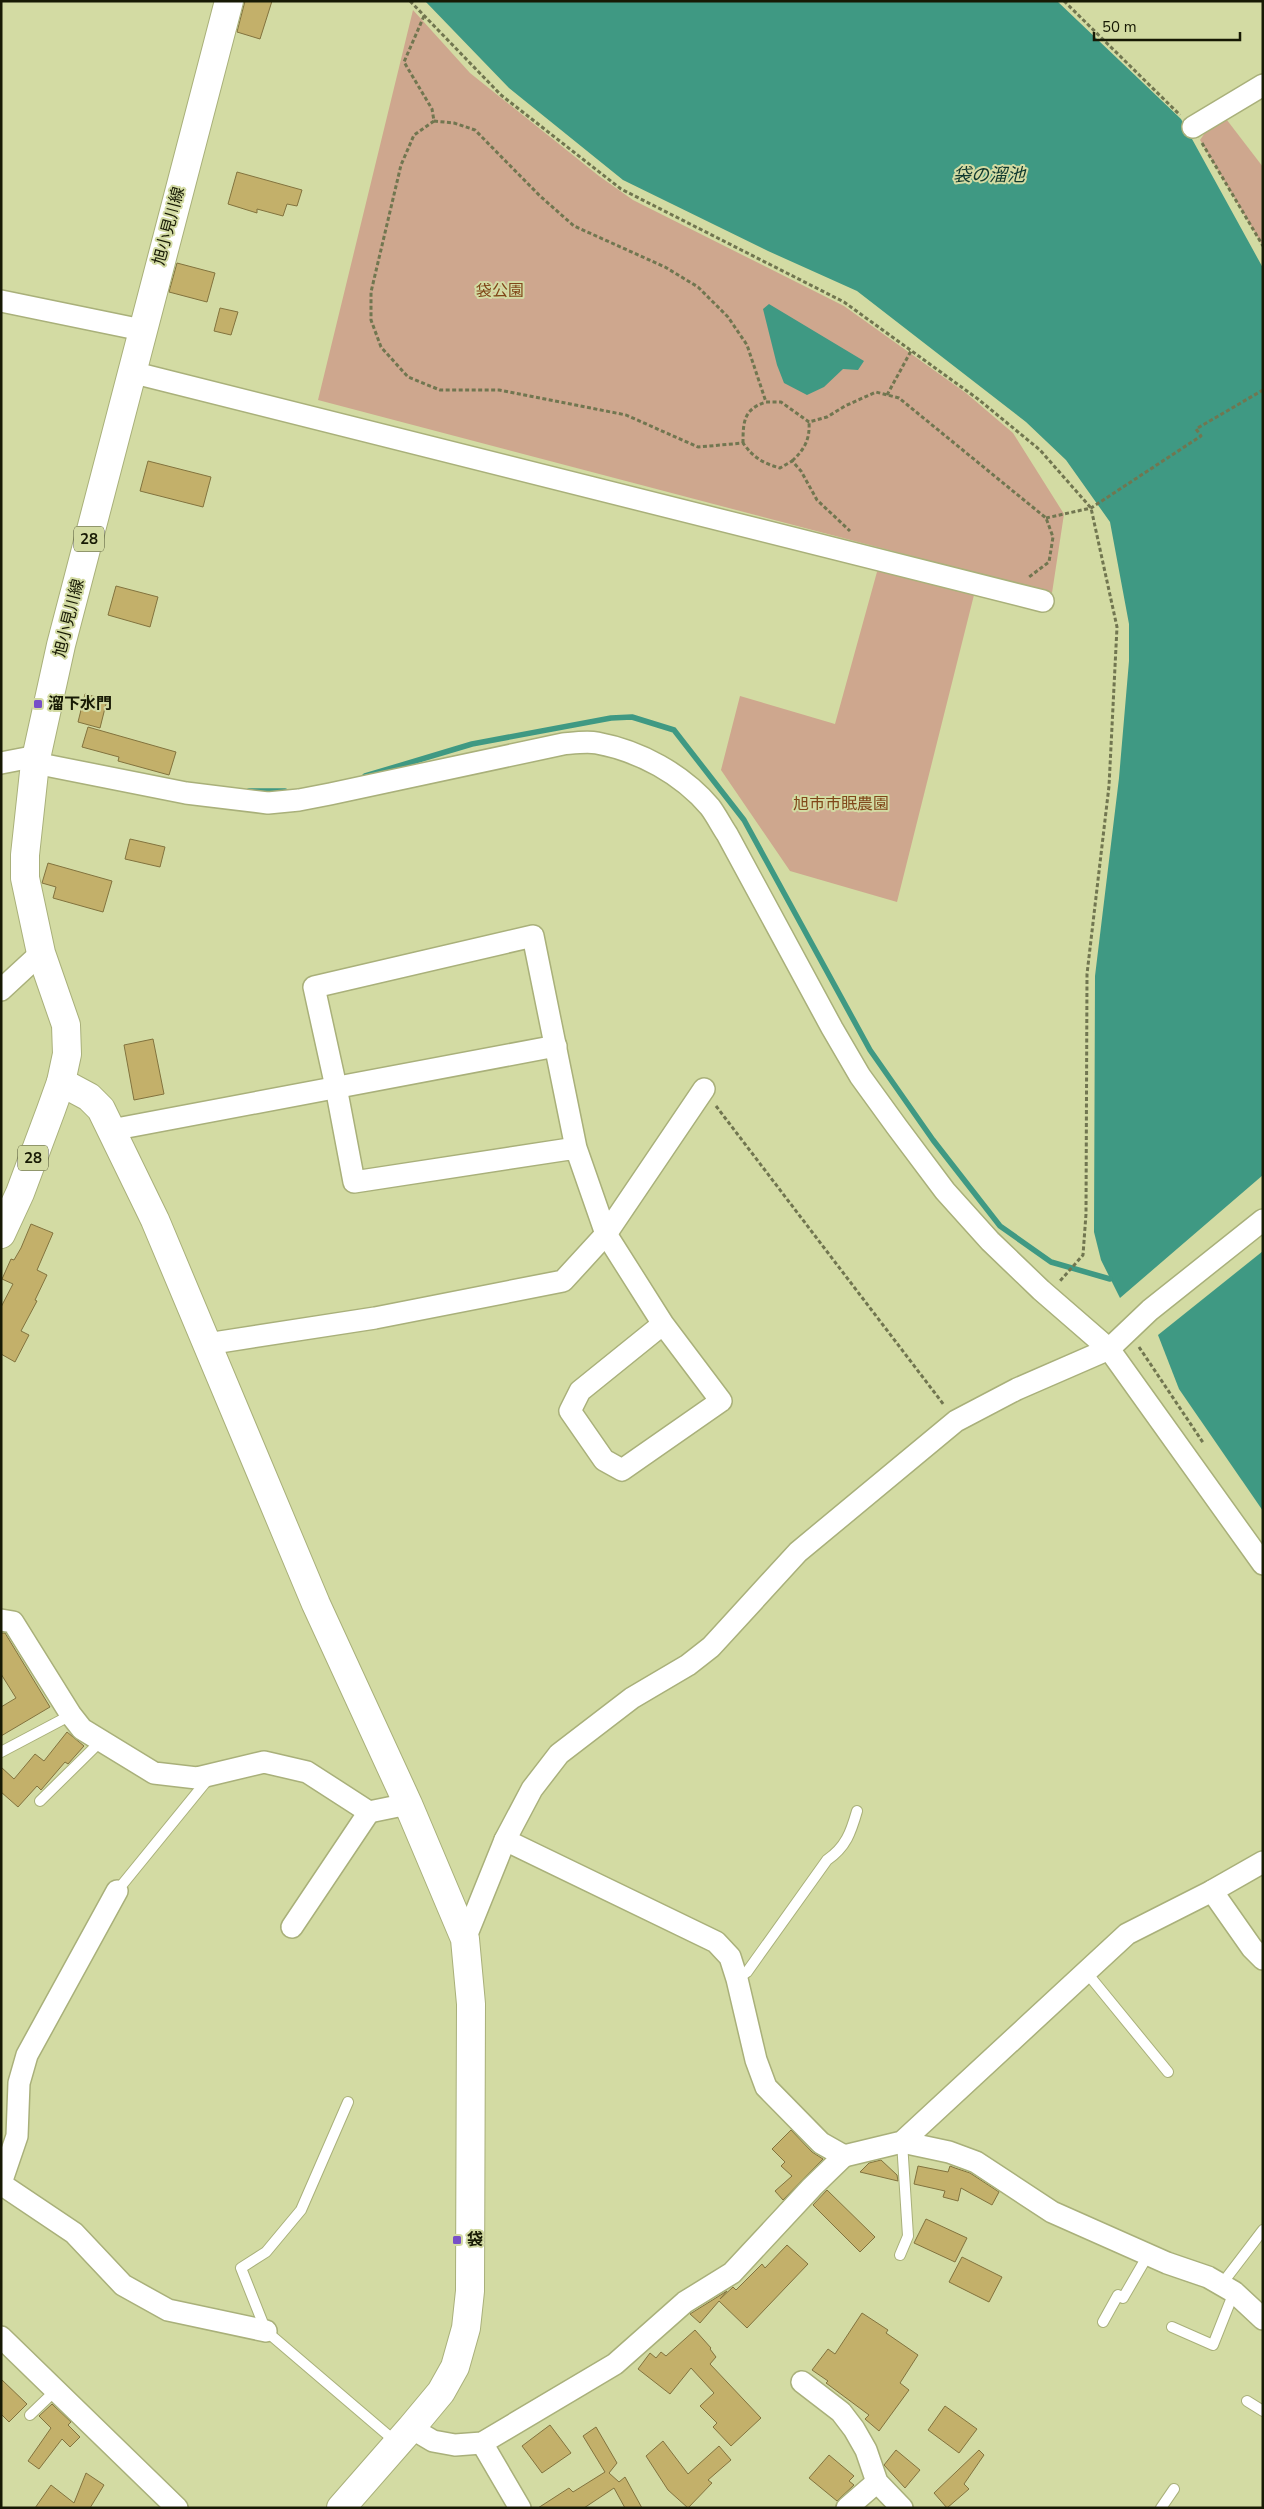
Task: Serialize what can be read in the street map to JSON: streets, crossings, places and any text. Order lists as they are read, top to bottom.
{
  "streets": {
    "street": ["旭小見川線", "28"]
  },
  "water": ["袋の溜池"],
  "parks": ["袋公園", "旭市市眠農園"],
  "places": {
    "transit": ["溜下水門", "袋"]
  },
  "scale_bar": "50 m"
}
